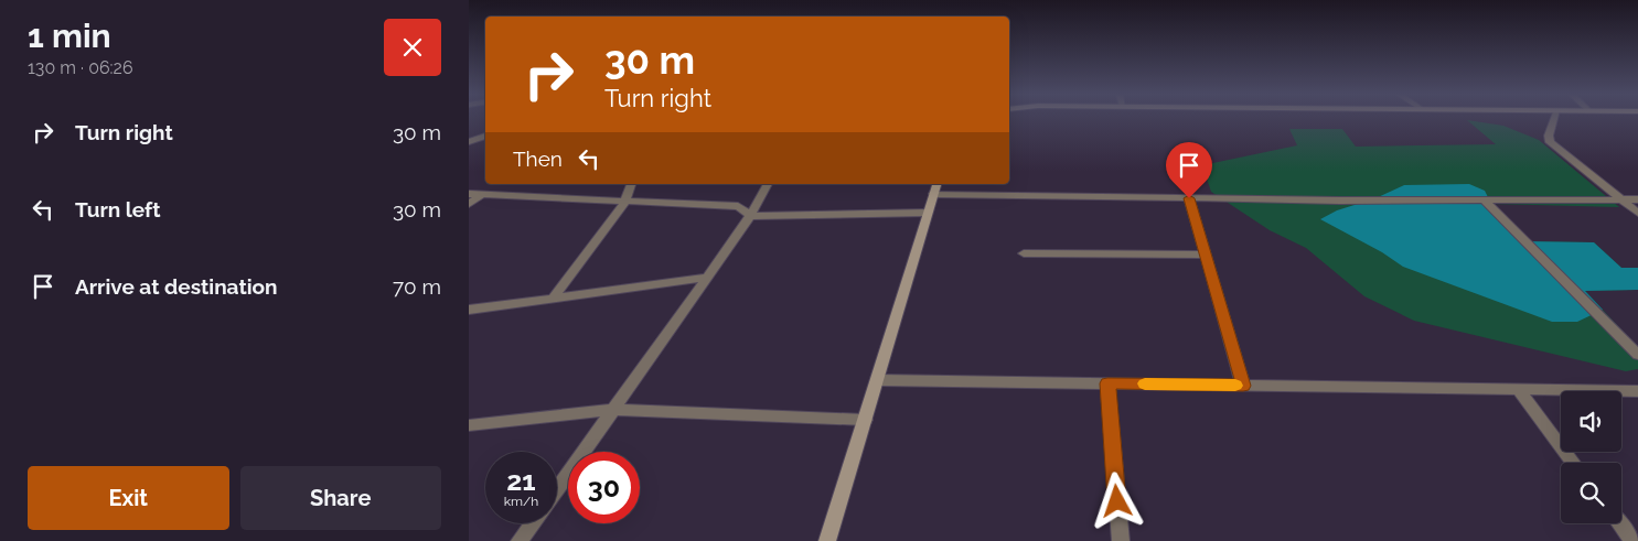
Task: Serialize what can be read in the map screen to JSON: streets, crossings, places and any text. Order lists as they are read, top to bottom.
{
  "page": {
    "heading": ["1 min", "130 m · 06:26"],
    "turn": ["30 m", "Turn right"],
    "list": [
      {
        "name": "Turn right",
        "value": "30 m"
      },
      {
        "name": "Turn left",
        "value": "30 m"
      },
      {
        "name": "Arrive at destination",
        "value": "70 m"
      }
    ],
    "then": "Then",
    "speed": "21 km/h",
    "limit": "30",
    "buttons": ["Exit", "Share"]
  }
}
